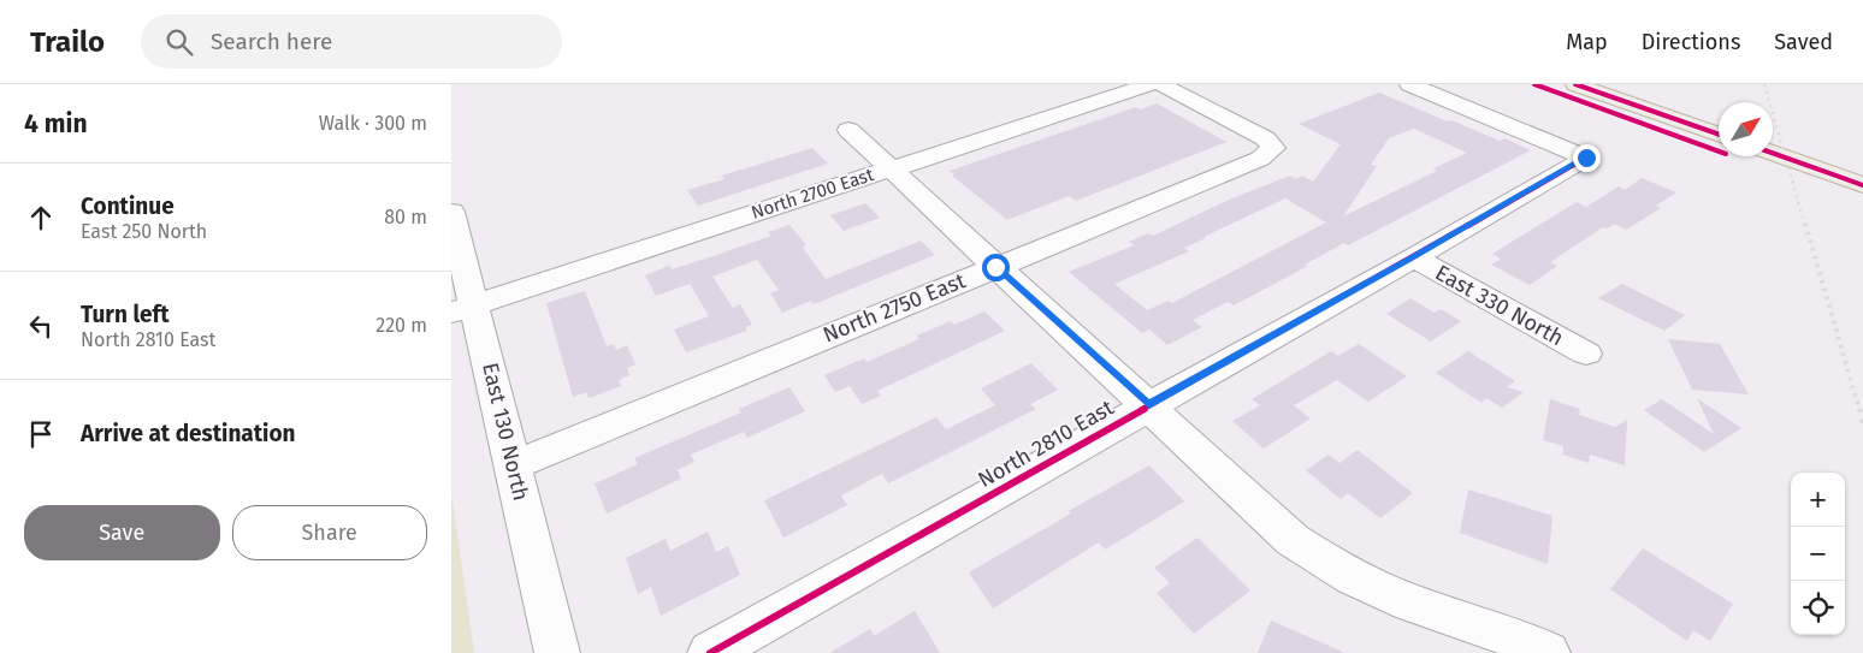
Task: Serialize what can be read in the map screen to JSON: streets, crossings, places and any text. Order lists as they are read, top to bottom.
{
  "streets": {
    "street": [
      "North 2700 East",
      "East 330 North",
      "North 2750 East",
      "East 130 North",
      "North 2810 East"
    ]
  },
  "crossings": [
    ["North 2700 East", "East 130 North"],
    ["East 330 North", "North 2810 East"],
    ["North 2750 East", "East 130 North"]
  ],
  "north": "top right",
  "page": {
    "header": "Trailo",
    "search": "Search here",
    "nav": ["Map", "Directions", "Saved"],
    "heading": ["4 min", "Walk · 300 m"],
    "list": [
      ["Continue", "East 250 North", "80 m"],
      ["Turn left", "North 2810 East", "220 m"],
      "Arrive at destination"
    ],
    "map_buttons": ["+", "−"],
    "buttons": ["Save", "Share"]
  }
}
